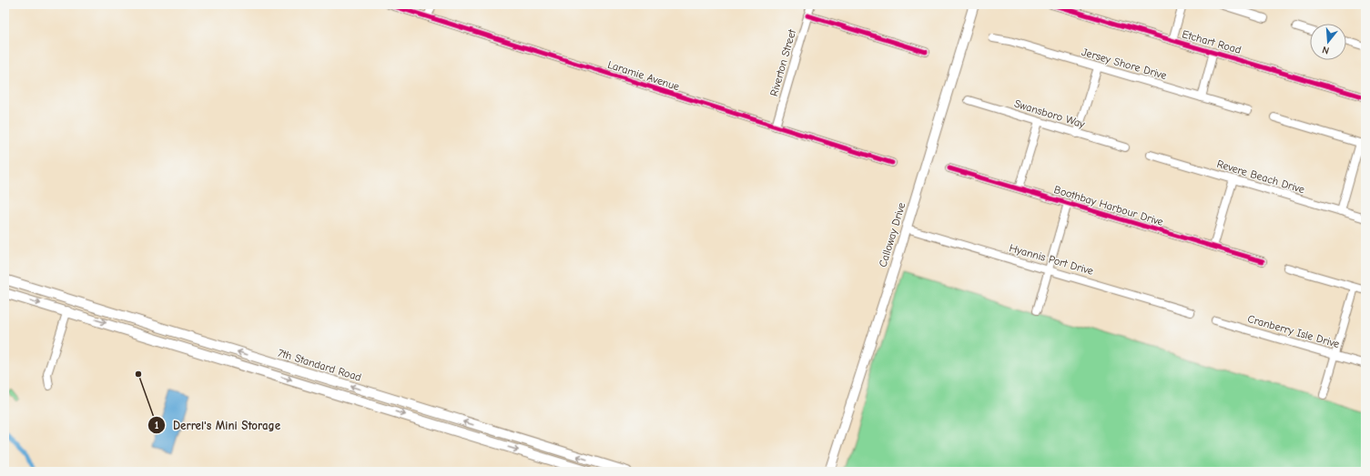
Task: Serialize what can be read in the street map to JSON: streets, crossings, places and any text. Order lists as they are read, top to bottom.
{
  "streets": {
    "main road": ["Calloway Drive", "7th Standard Road"],
    "street": [
      "Etchart Road",
      "Riverton Street",
      "Jersey Shore Drive",
      "Laramie Avenue",
      "Swansboro Way",
      "Revere Beach Drive",
      "Boothbay Harbour Drive",
      "Hyannis Port Drive",
      "Cranberry Isle Drive"
    ]
  },
  "crossings": [
    ["Riverton Street", "Laramie Avenue"],
    ["Calloway Drive", "Hyannis Port Drive"]
  ],
  "places": ["Derrel's Mini Storage"],
  "north": "bottom"
}
